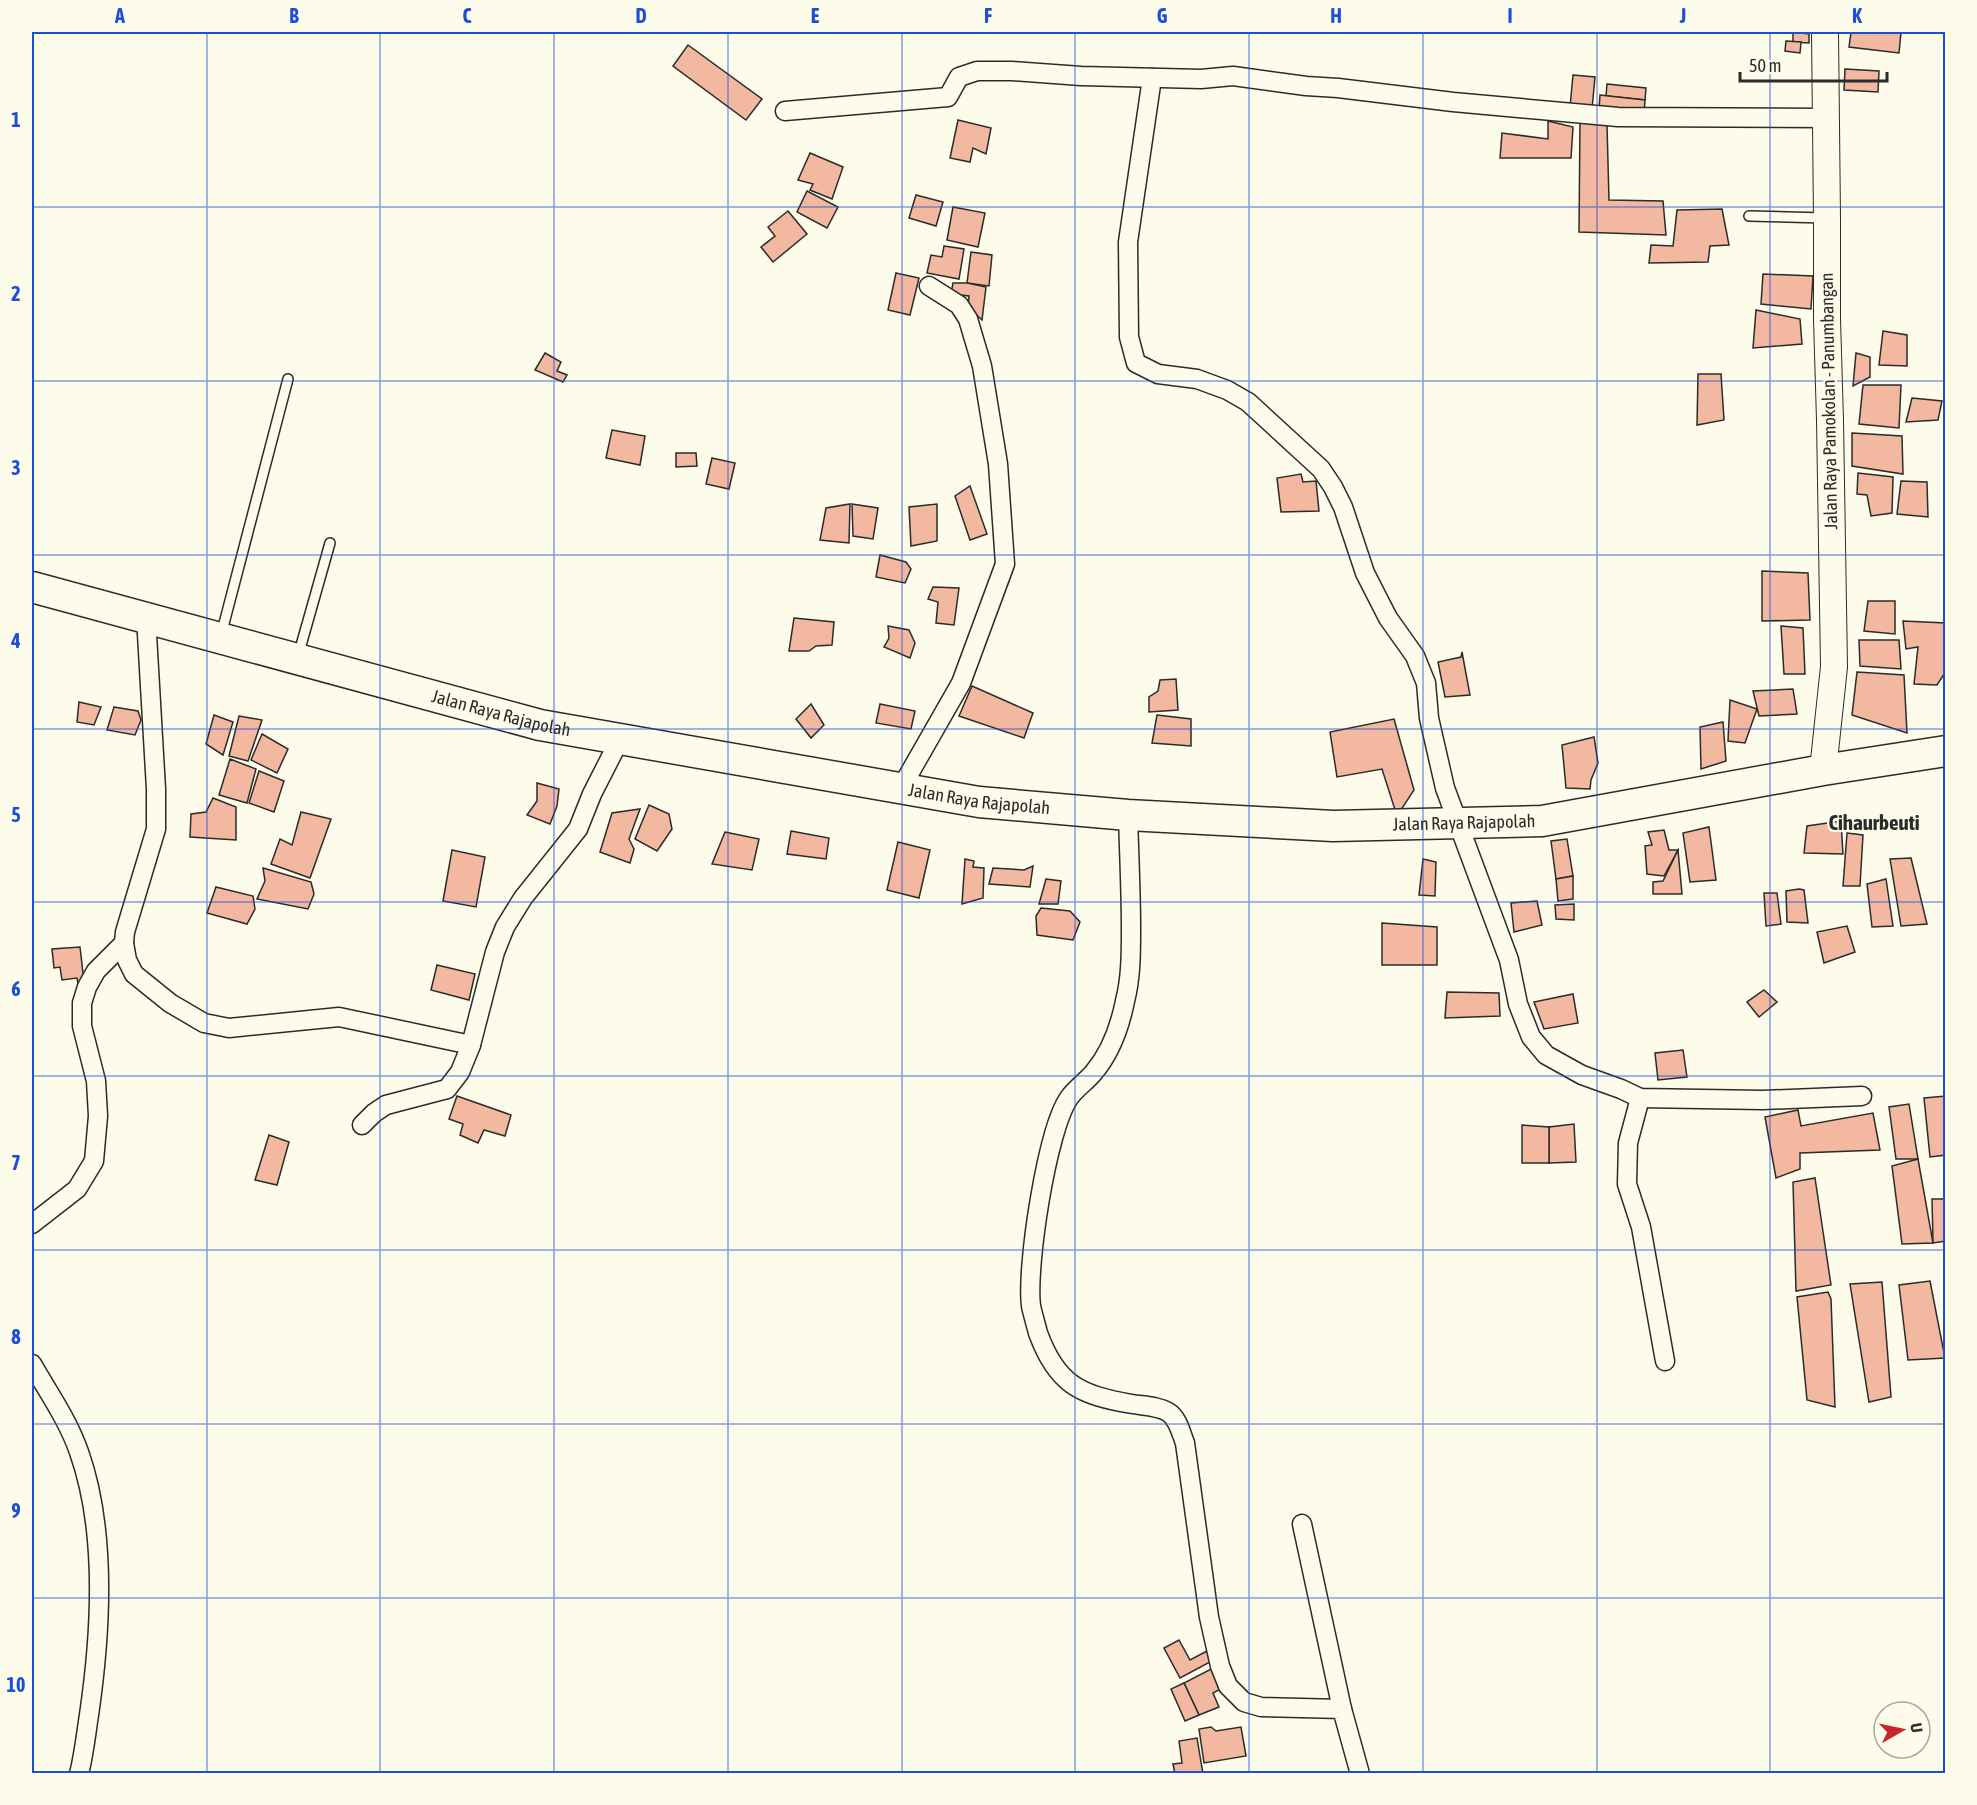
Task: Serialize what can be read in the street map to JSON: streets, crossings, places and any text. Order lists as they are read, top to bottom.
{
  "streets": {
    "highway": ["Jalan Raya Rajapolah"],
    "main road": ["Jalan Raya Pamokolan - Panumbangan"]
  },
  "crossings": [
    ["Jalan Raya Pamokolan - Panumbangan", "Jalan Raya Rajapolah"]
  ],
  "districts": ["Cihaurbeuti"],
  "scale_bar": "50 m",
  "north": "right",
  "grid": {
    "columns": [
      "A",
      "B",
      "C",
      "D",
      "E",
      "F",
      "G",
      "H",
      "I",
      "J",
      "K"
    ],
    "rows": [
      "1",
      "2",
      "3",
      "4",
      "5",
      "6",
      "7",
      "8",
      "9",
      "10"
    ]
  }
}
